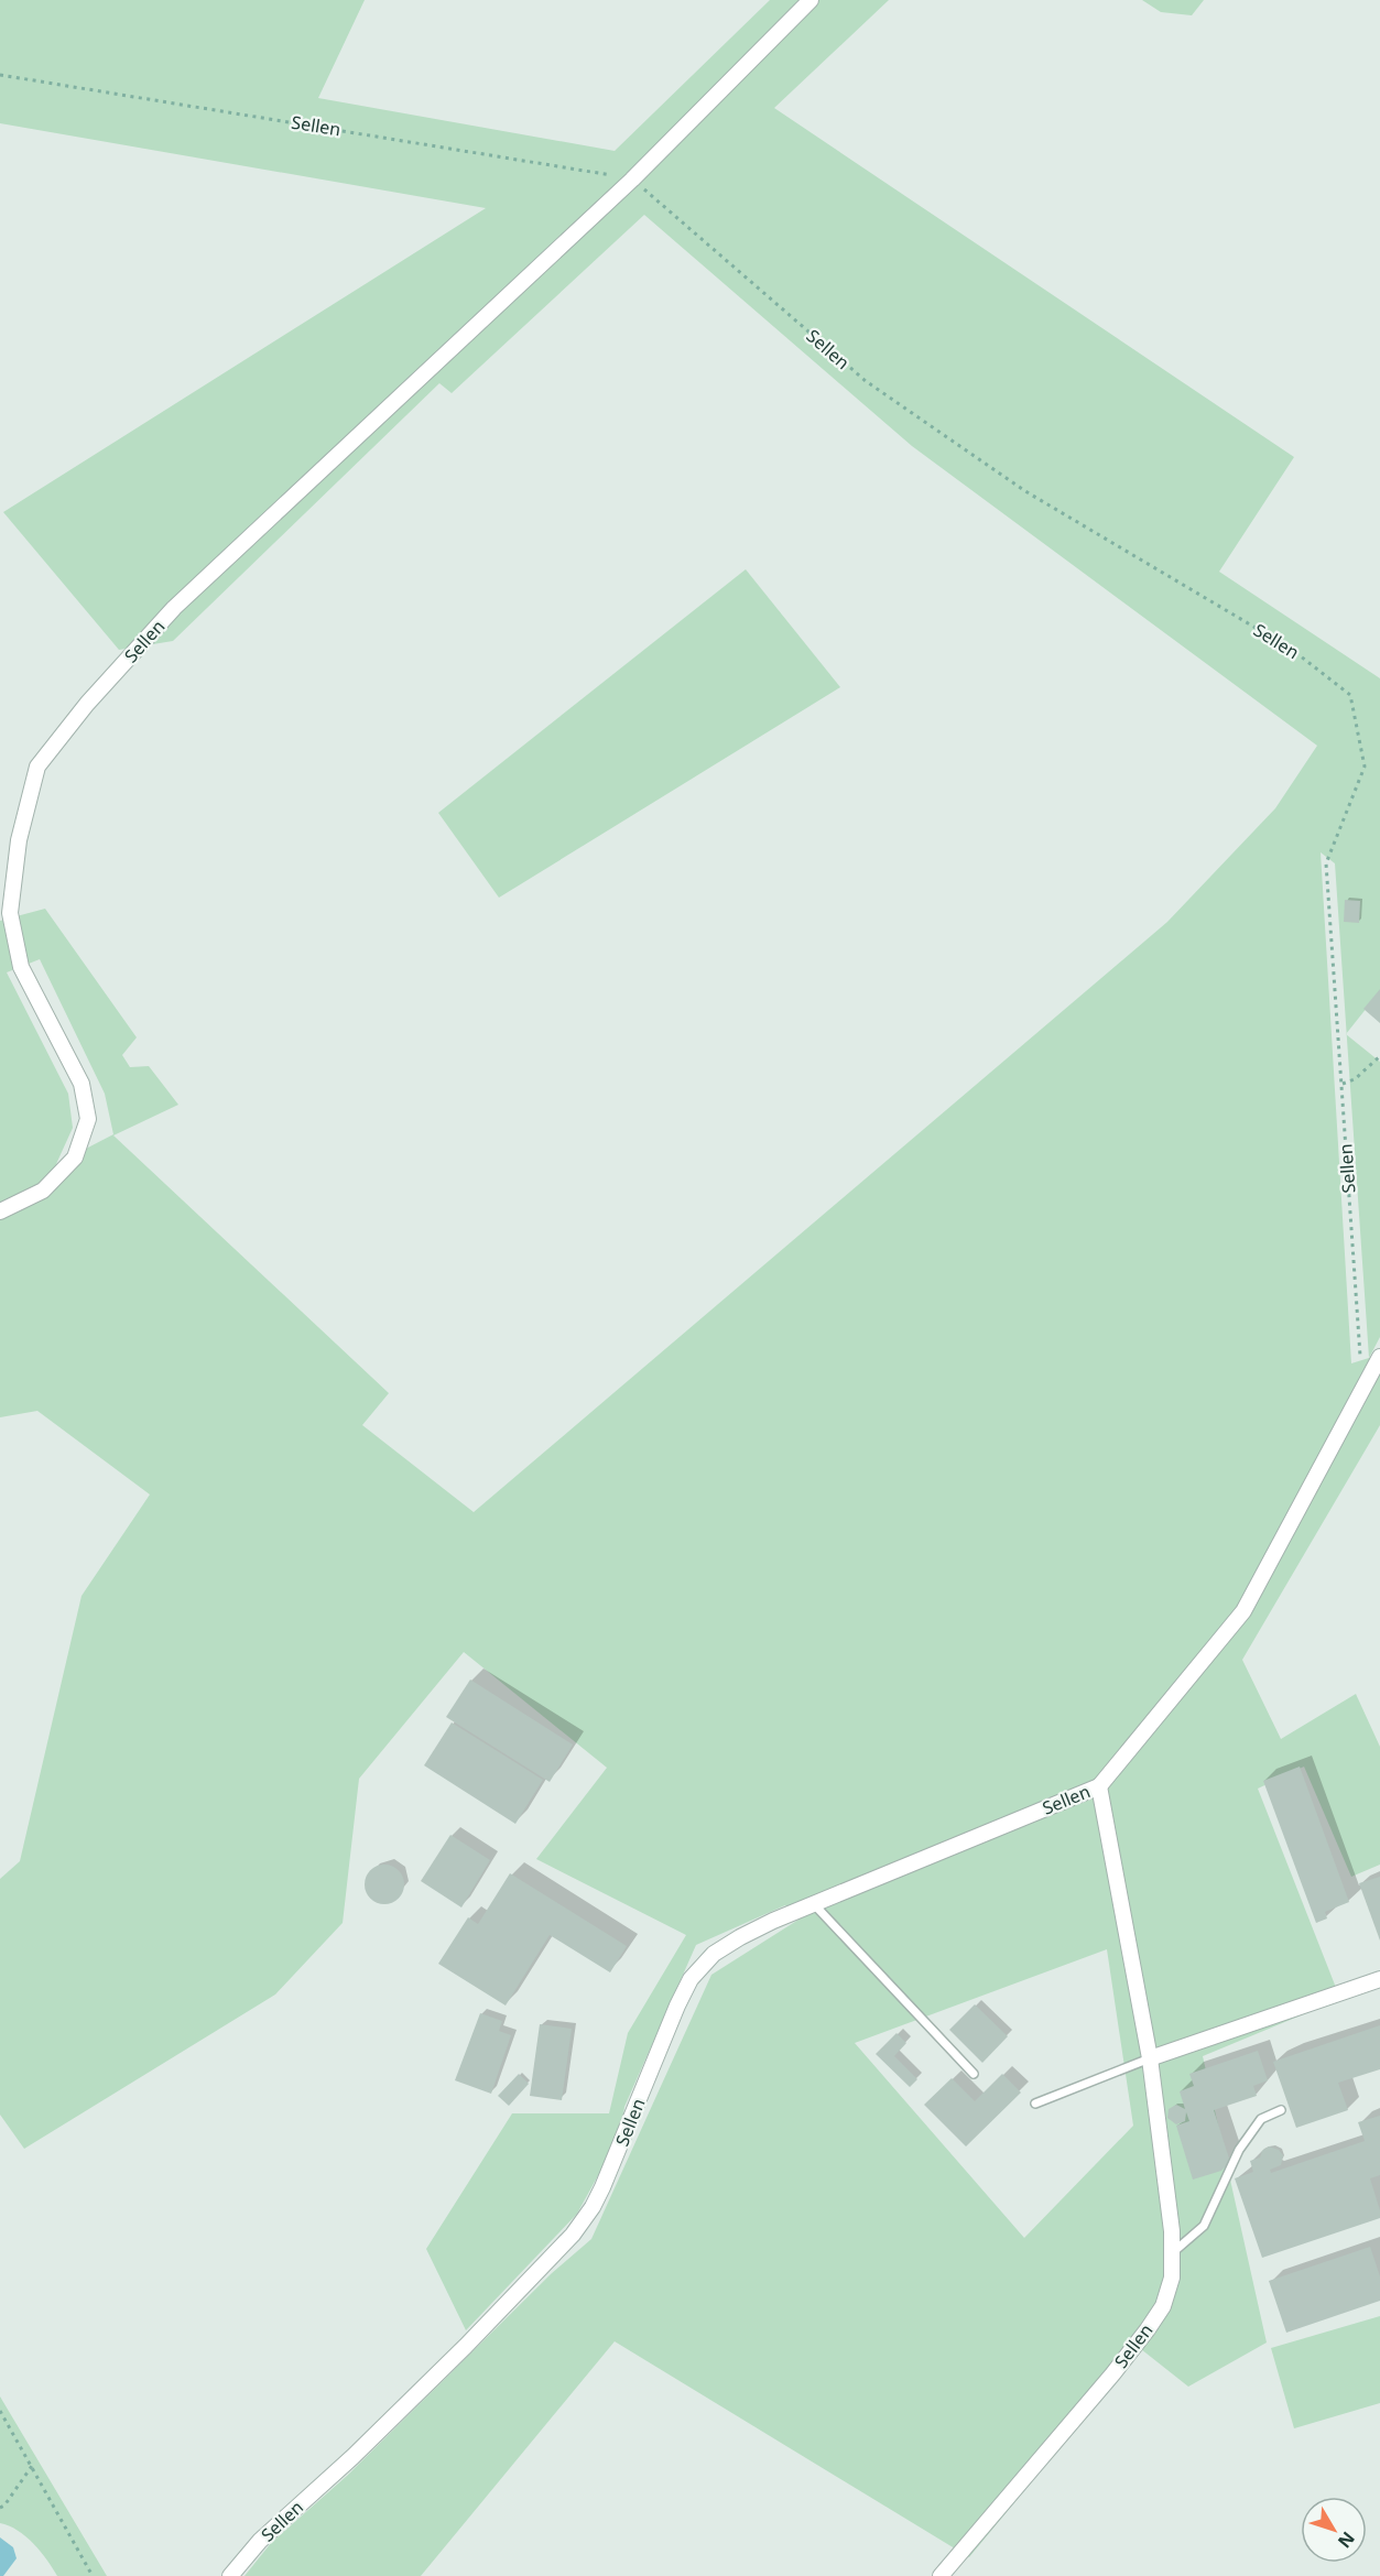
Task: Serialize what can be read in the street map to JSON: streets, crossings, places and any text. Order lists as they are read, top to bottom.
{
  "streets": {
    "street": ["Sellen"]
  },
  "north": "bottom right"
}
